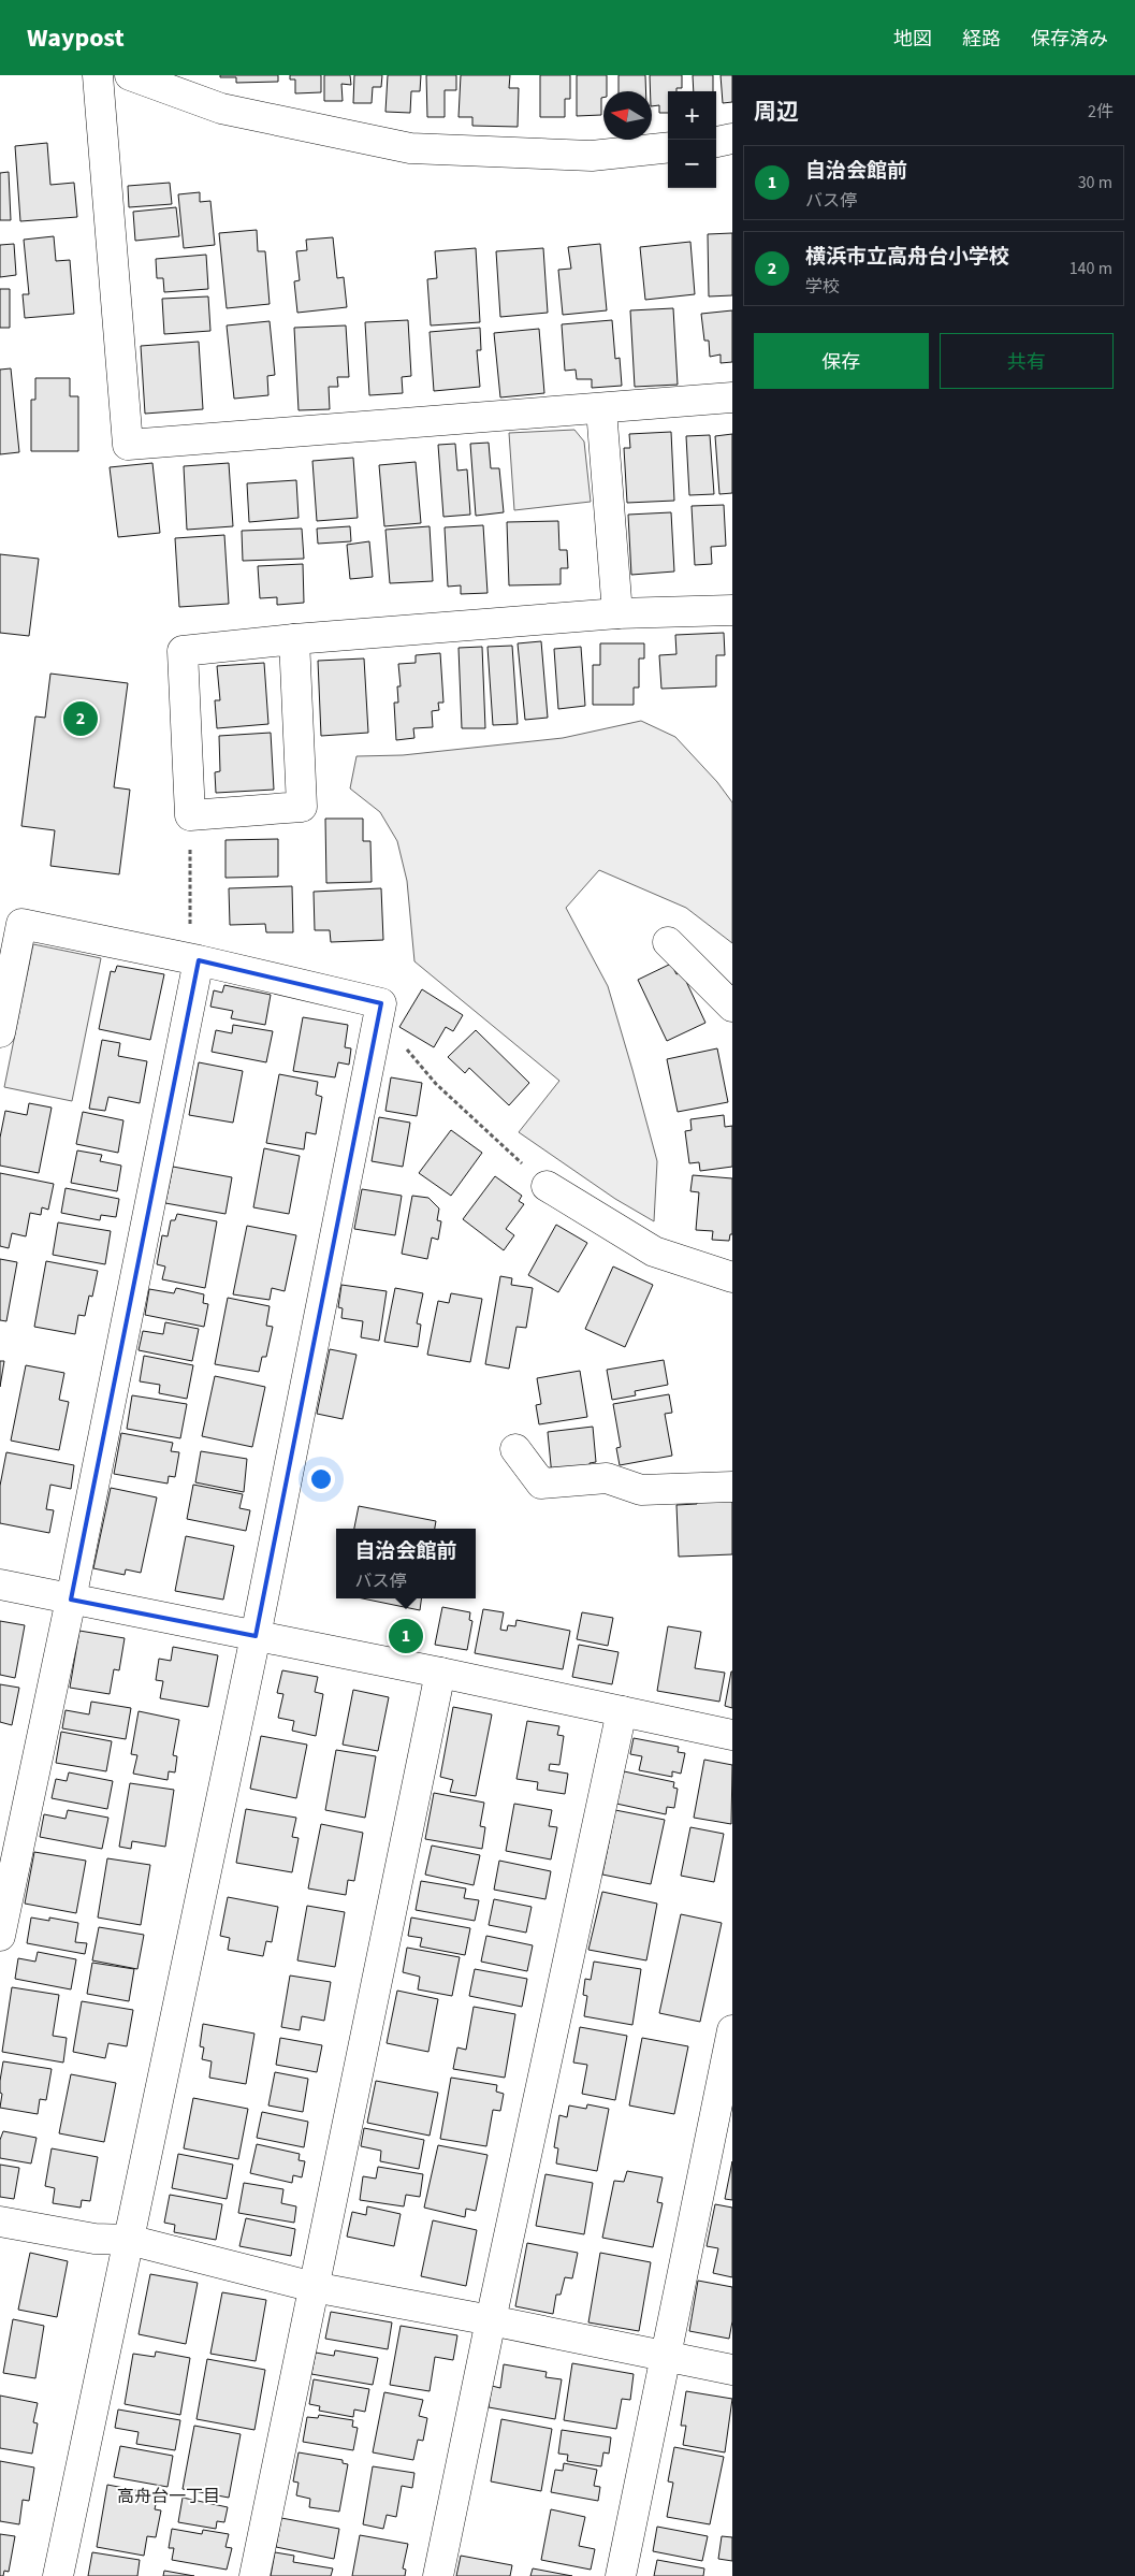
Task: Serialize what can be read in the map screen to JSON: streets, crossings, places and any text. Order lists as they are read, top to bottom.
{
  "districts": ["高舟台一丁目"],
  "north": "left",
  "page": {
    "header": "Waypost",
    "nav": ["地図", "経路", "保存済み"],
    "heading": ["周辺", "2件"],
    "map_buttons": ["+", "−"],
    "list": [
      {
        "mark": "1",
        "name": "自治会館前",
        "note": "バス停",
        "value": "30 m"
      },
      {
        "mark": "2",
        "name": "横浜市立高舟台小学校",
        "note": "学校",
        "value": "140 m"
      }
    ],
    "buttons": ["保存", "共有"],
    "pins": ["2", "1"],
    "popup": ["自治会館前", "バス停"]
  }
}
